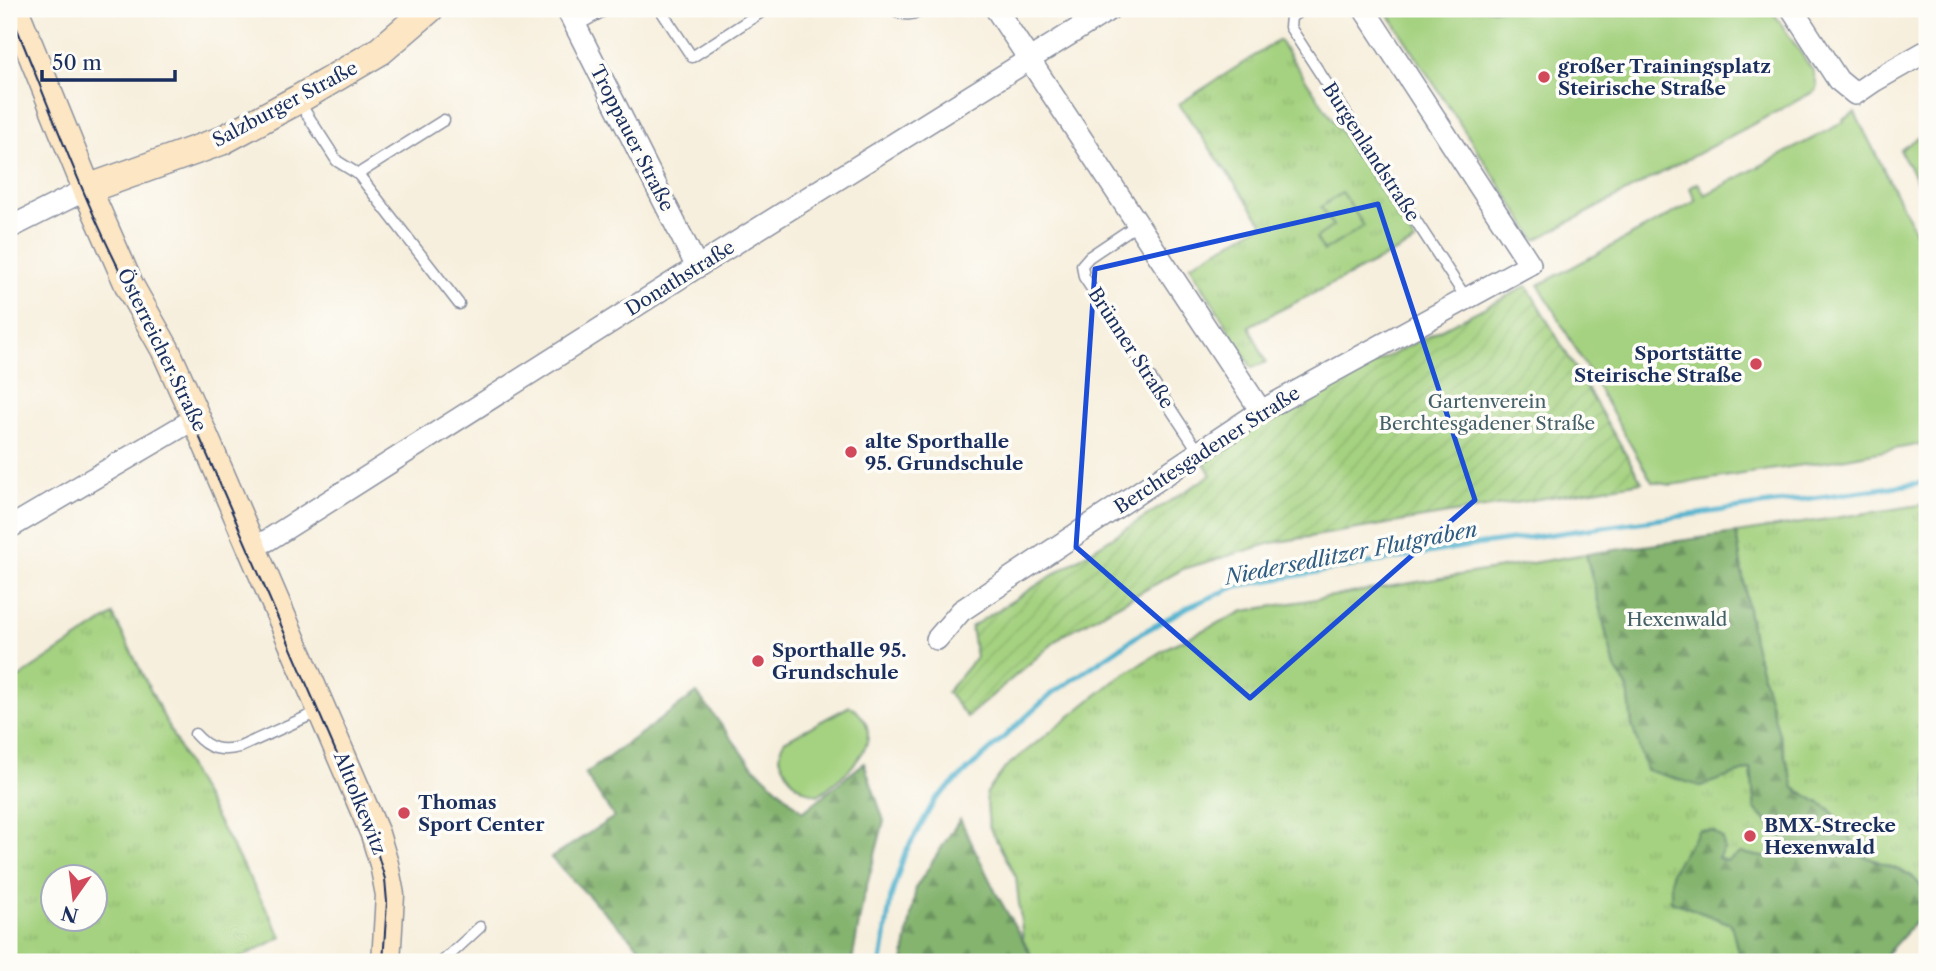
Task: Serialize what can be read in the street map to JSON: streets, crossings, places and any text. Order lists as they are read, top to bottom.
{
  "streets": {
    "main road": ["Salzburger Straße", "Österreicher Straße", "Alttolkewitz"],
    "street": ["Troppauer Straße", "Donathstraße", "Berchtesgadener Straße"],
    "lane": ["Burgenlandstraße", "Brünner Straße"]
  },
  "crossings": [
    ["Salzburger Straße", "Österreicher Straße"],
    ["Troppauer Straße", "Donathstraße"],
    ["Burgenlandstraße", "Berchtesgadener Straße"],
    ["Donathstraße", "Österreicher Straße"],
    ["Brünner Straße", "Berchtesgadener Straße"],
    ["Österreicher Straße", "Alttolkewitz"]
  ],
  "water": ["Niedersedlitzer Flutgraben"],
  "parks": ["Gartenverein Berchtesgadener Straße", "Hexenwald"],
  "places": [
    "großer Trainingsplatz Steirische Straße",
    "Sportstätte Steirische Straße",
    "alte Sporthalle 95. Grundschule",
    "Sporthalle 95. Grundschule",
    "Thomas Sport Center",
    "BMX-Strecke Hexenwald"
  ],
  "scale_bar": "50 m",
  "north": "bottom"
}
